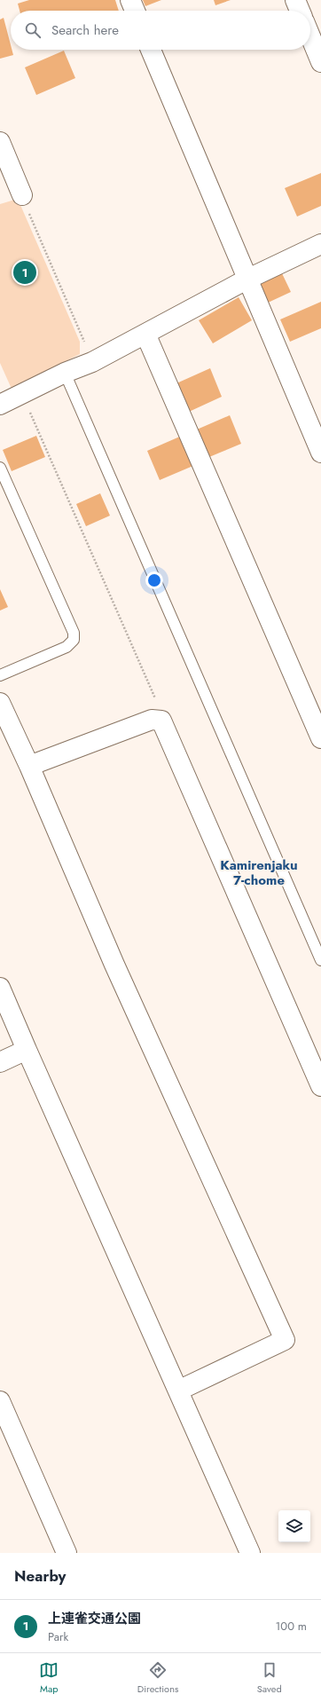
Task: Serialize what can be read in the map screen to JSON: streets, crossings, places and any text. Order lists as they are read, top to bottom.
{
  "districts": ["Kamirenjaku 7-chome"],
  "page": {
    "search": "Search here",
    "pins": "1",
    "heading": "Nearby",
    "list": [
      {
        "mark": "1",
        "name": "上連雀交通公園",
        "note": "Park",
        "value": "100 m"
      }
    ],
    "nav": ["Map", "Directions", "Saved"]
  }
}
